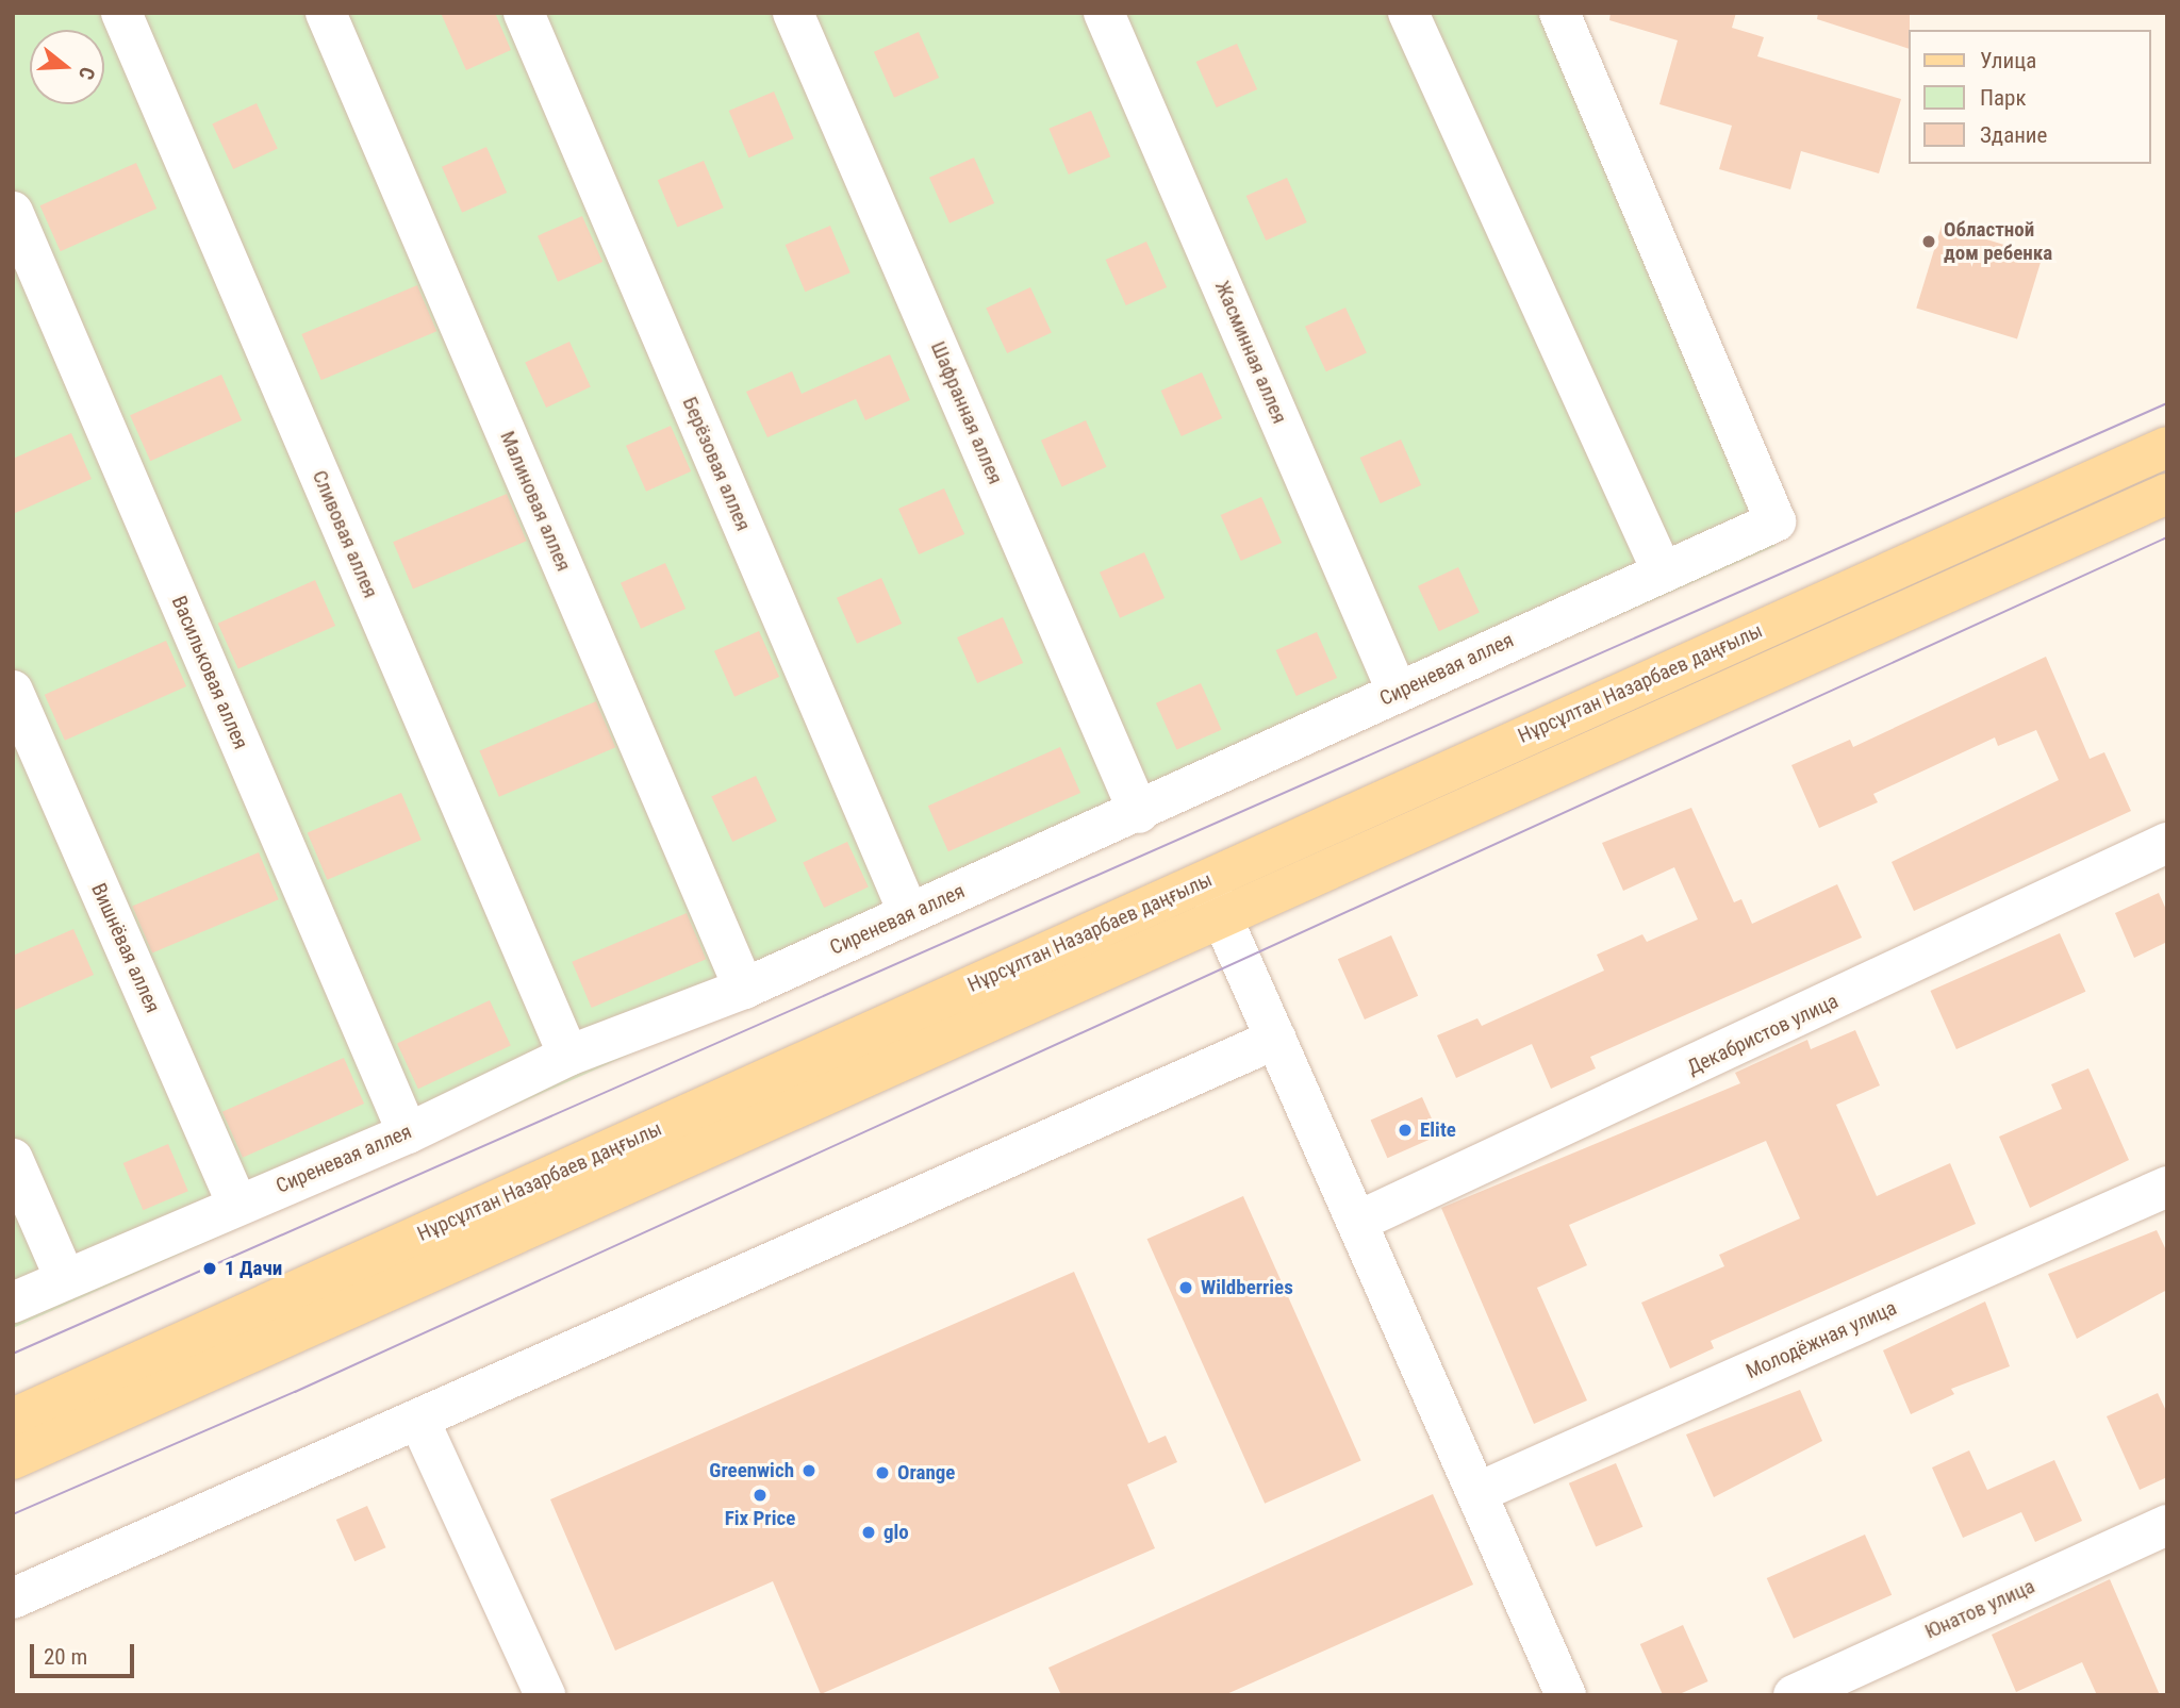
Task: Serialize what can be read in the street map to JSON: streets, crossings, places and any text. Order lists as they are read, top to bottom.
{
  "streets": {
    "main road": ["Нұрсұлтан Назарбаев даңғылы"],
    "street": [
      "Жасминная аллея",
      "Шафранная аллея",
      "Берёзовая аллея",
      "Малиновая аллея",
      "Сливовая аллея",
      "Сиреневая аллея",
      "Васильковая аллея",
      "Вишнёвая аллея",
      "Декабристов улица",
      "Молодёжная улица",
      "Юнатов улица"
    ]
  },
  "crossings": [
    ["Жасминная аллея", "Сиреневая аллея"],
    ["Шафранная аллея", "Сиреневая аллея"],
    ["Берёзовая аллея", "Сиреневая аллея"],
    ["Малиновая аллея", "Сиреневая аллея"],
    ["Сливовая аллея", "Сиреневая аллея"],
    ["Сиреневая аллея", "Васильковая аллея"],
    ["Сиреневая аллея", "Вишнёвая аллея"]
  ],
  "places": [
    "Областной дом ребенка",
    "Elite",
    "1 Дачи",
    "Wildberries",
    "Greenwich",
    "Orange",
    "Fix Price",
    "glo"
  ],
  "legend": ["Улица", "Парк", "Здание"],
  "scale_bar": "20 m",
  "north": "right"
}
